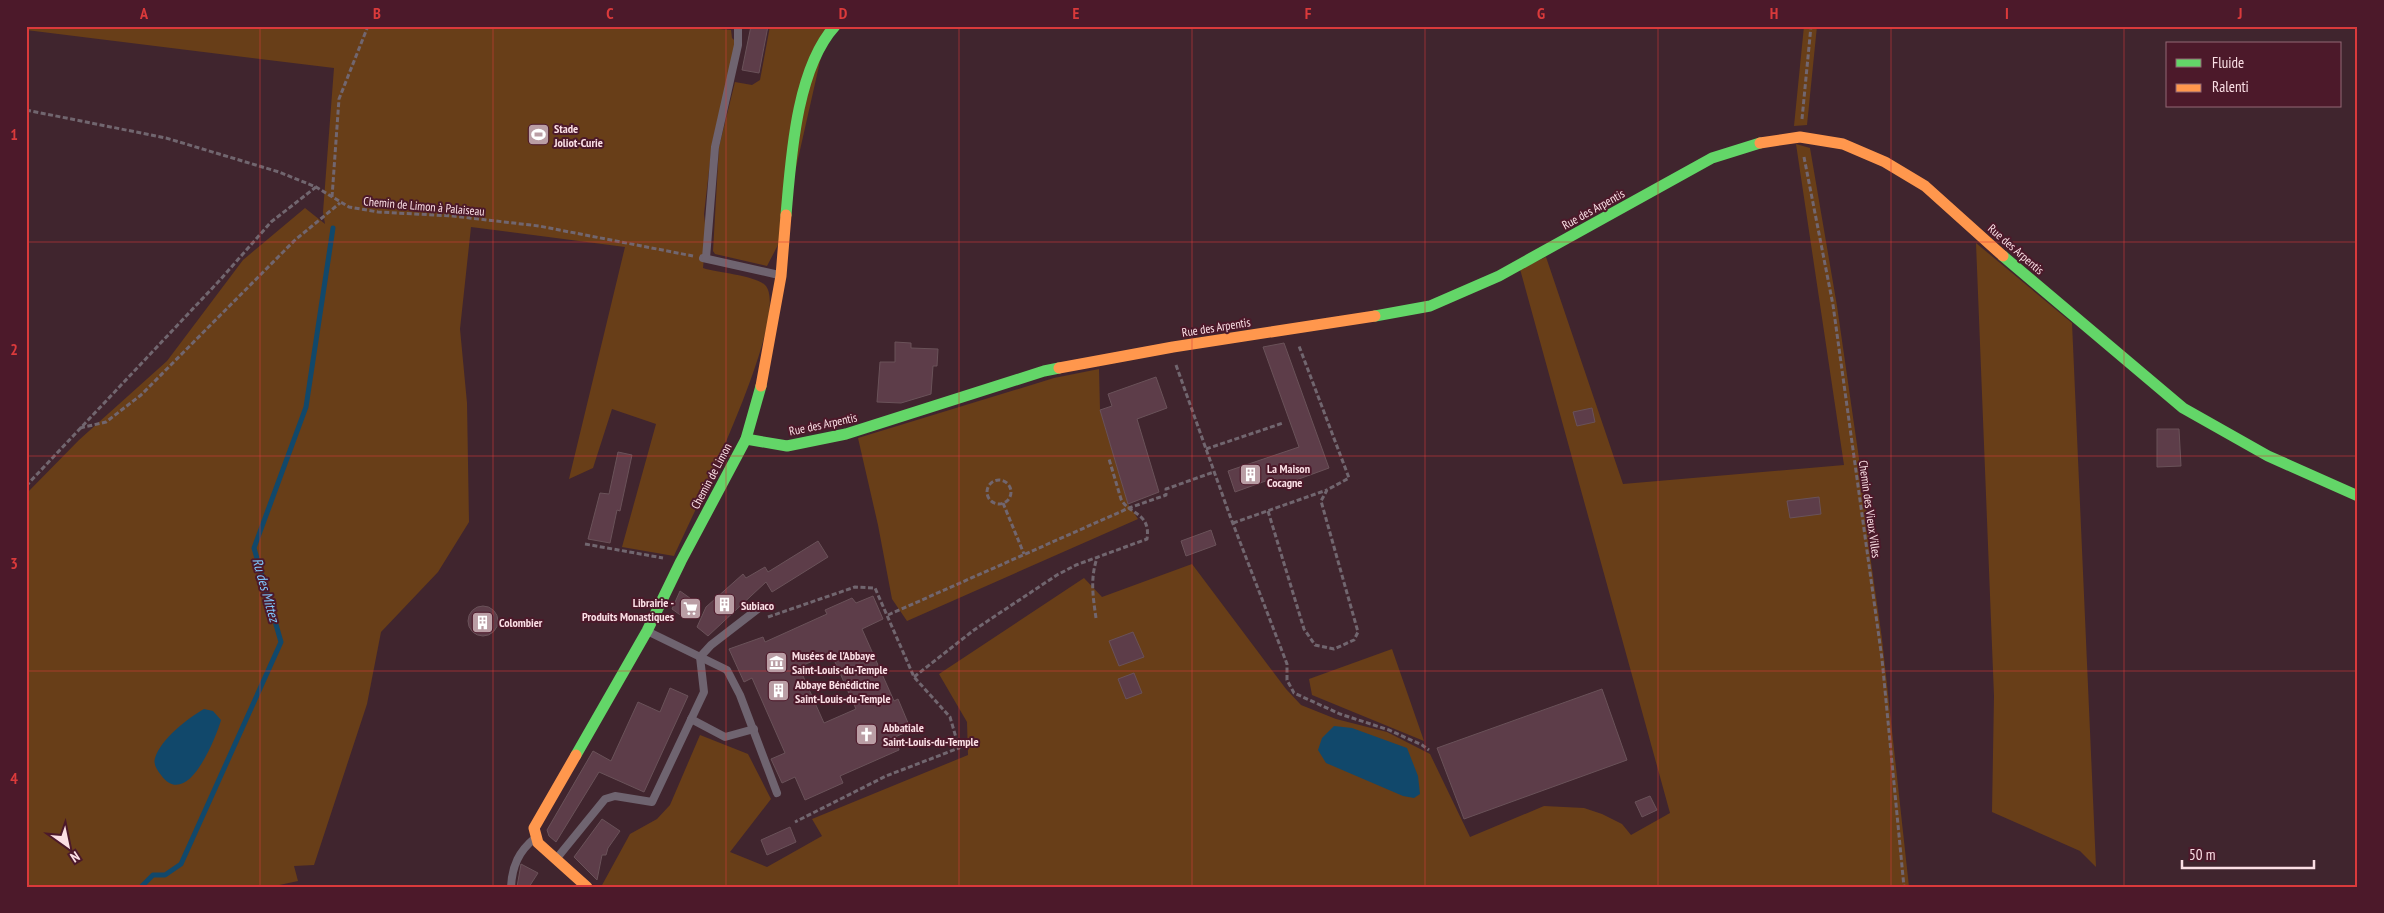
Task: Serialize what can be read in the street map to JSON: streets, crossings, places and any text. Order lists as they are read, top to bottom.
{
  "streets": {
    "street": ["Rue des Arpentis", "Chemin de Limon"],
    "path": ["Chemin de Limon à Palaiseau", "Chemin des Vieux Villes"]
  },
  "crossings": [
    ["Rue des Arpentis", "Chemin de Limon"],
    ["Rue des Arpentis", "Chemin des Vieux Villes"]
  ],
  "water": ["Ru des Mittez"],
  "places": {
    "sports": ["Stade Joliot-Curie"],
    "building": [
      "La Maison Cocagne",
      "Subiaco",
      "Colombier",
      "Abbaye Bénédictine Saint-Louis-du-Temple"
    ],
    "supermarket": ["Librairie - Produits Monastiques"],
    "museum": ["Musées de l'Abbaye Saint-Louis-du-Temple"],
    "church": ["Abbatiale Saint-Louis-du-Temple"]
  },
  "legend": ["Fluide", "Ralenti"],
  "scale_bar": "50 m",
  "north": "bottom right",
  "grid": {
    "columns": [
      "A",
      "B",
      "C",
      "D",
      "E",
      "F",
      "G",
      "H",
      "I",
      "J"
    ],
    "rows": [
      "1",
      "2",
      "3",
      "4"
    ]
  }
}
